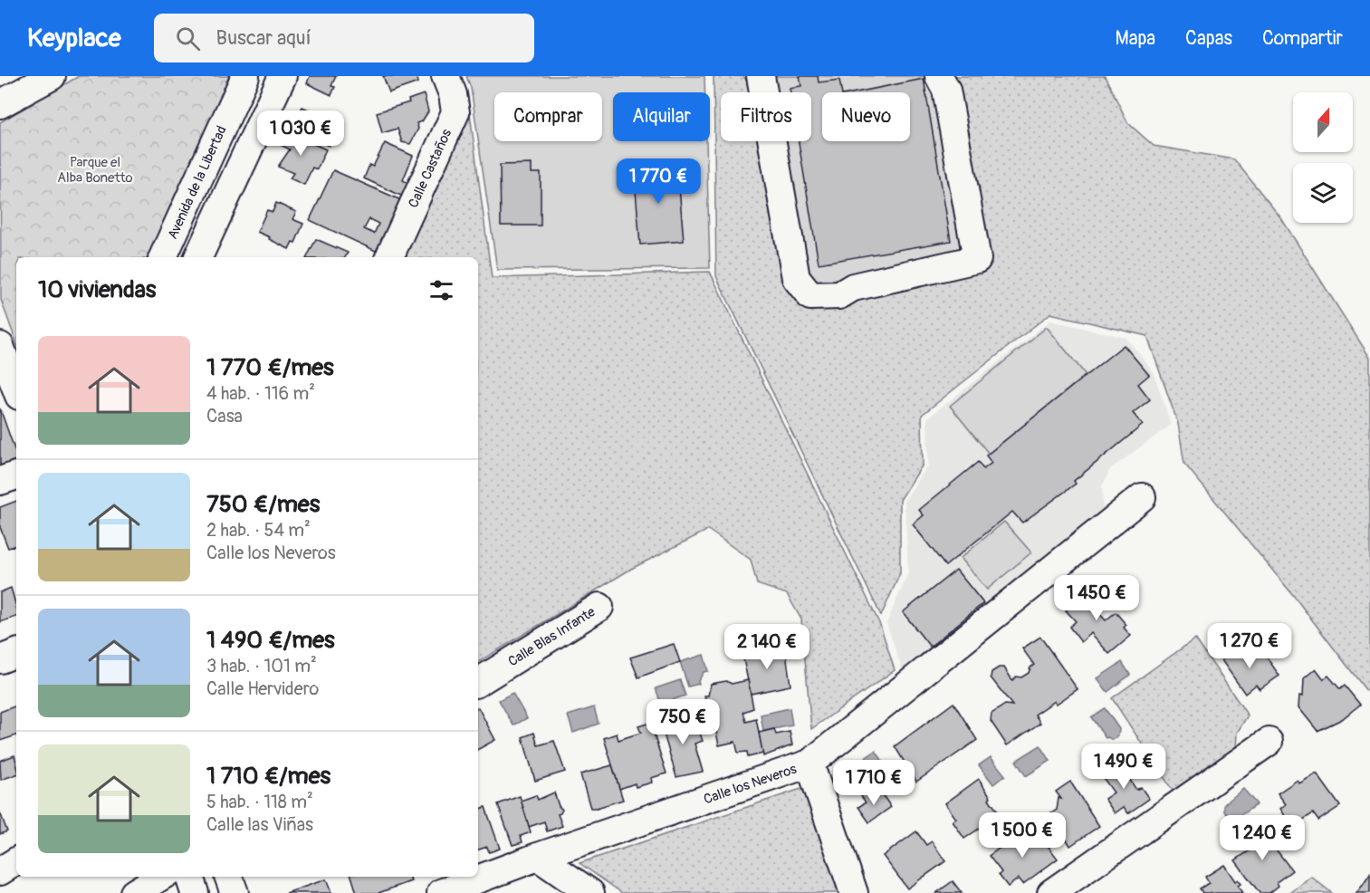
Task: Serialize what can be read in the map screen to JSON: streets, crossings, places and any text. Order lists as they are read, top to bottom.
{
  "streets": {
    "street": [
      "Calle Castaños",
      "Avenida de la Libertad",
      "Calle Blas Infante",
      "Calle los Neveros"
    ]
  },
  "parks": ["Parque el Alba Bonetto"],
  "north": "top",
  "page": {
    "header": "Keyplace",
    "search": "Buscar aquí",
    "nav": ["Mapa", "Capas", "Compartir"],
    "chip": [
      "Comprar",
      "Alquilar",
      "Filtros",
      "Nuevo"
    ],
    "price": [
      "1 030 €",
      "1 770 €",
      "1 450 €",
      "1 270 €",
      "2 140 €",
      "750 €",
      "1 490 €",
      "1 710 €",
      "1 500 €",
      "1 240 €"
    ],
    "heading": "10 viviendas",
    "list": [
      {
        "name": "1 770 €/mes",
        "note": "4 hab. · 116 m² · Casa"
      },
      {
        "name": "750 €/mes",
        "note": "2 hab. · 54 m² · Calle los Neveros"
      },
      {
        "name": "1 490 €/mes",
        "note": "3 hab. · 101 m² · Calle Hervidero"
      },
      {
        "name": "1 710 €/mes",
        "note": "5 hab. · 118 m² · Calle las Viñas"
      }
    ]
  }
}
